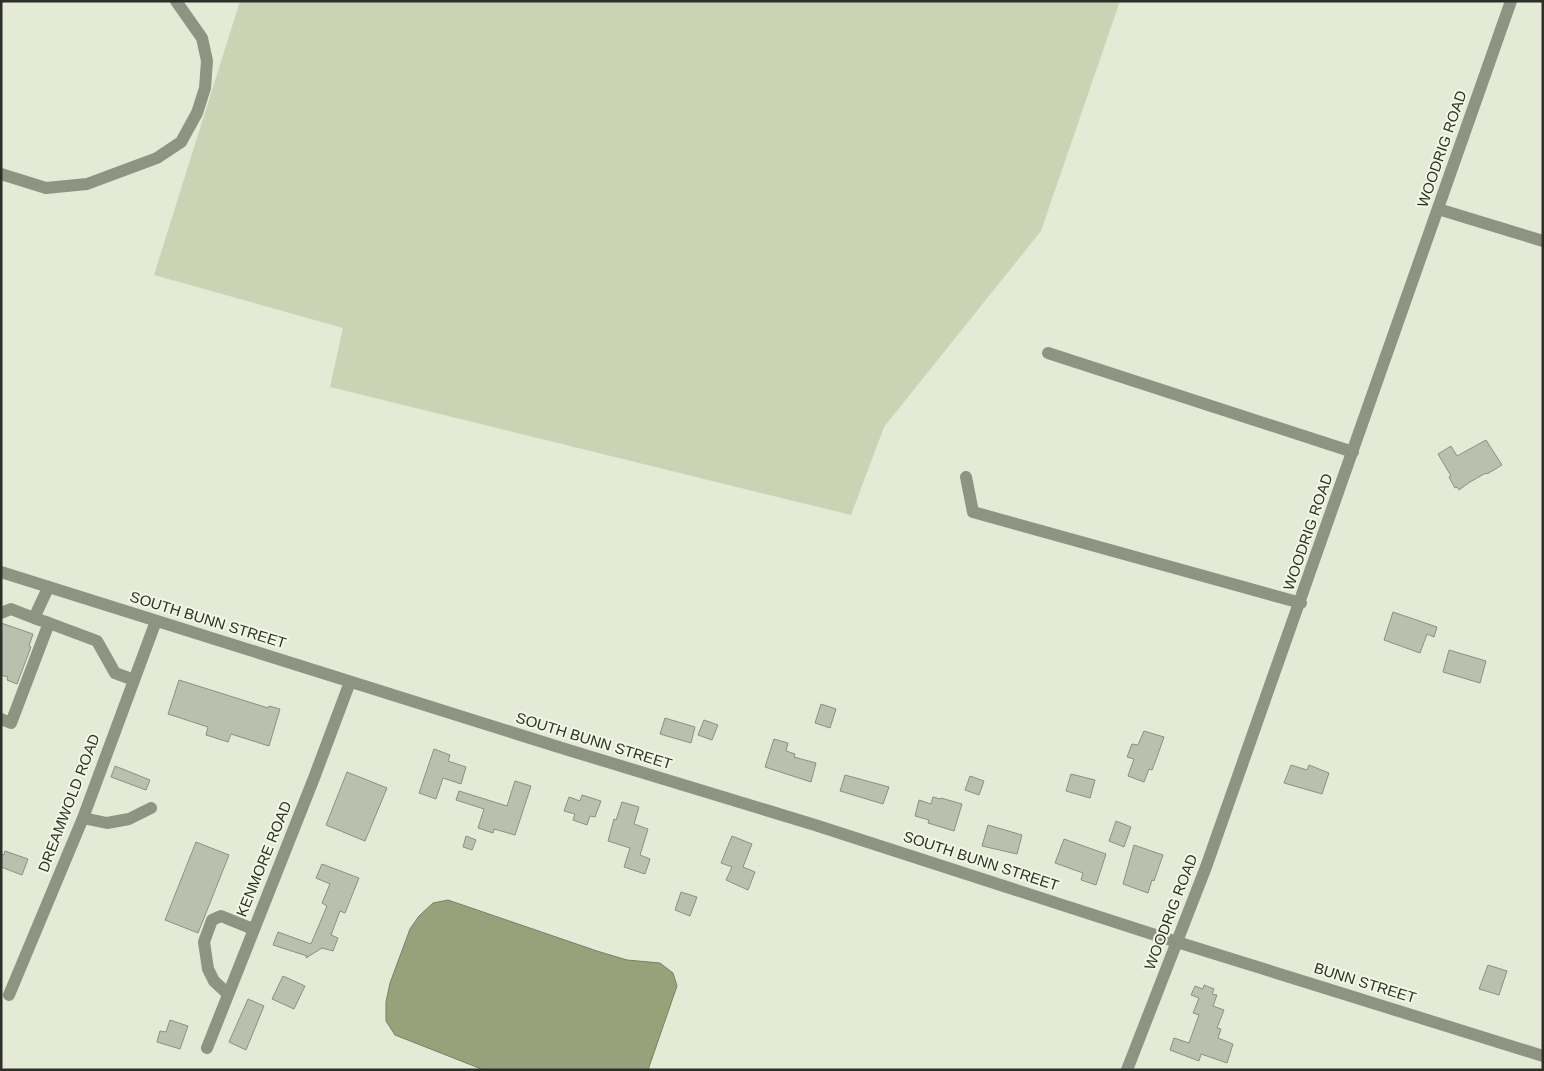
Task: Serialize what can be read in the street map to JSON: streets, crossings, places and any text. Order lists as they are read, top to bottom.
{
  "streets": {
    "street": [
      "WOODRIG ROAD",
      "SOUTH BUNN STREET",
      "DREAMWOLD ROAD",
      "KENMORE ROAD",
      "BUNN STREET"
    ]
  },
  "crossings": [
    ["WOODRIG ROAD", "SOUTH BUNN STREET"],
    ["WOODRIG ROAD", "BUNN STREET"],
    ["SOUTH BUNN STREET", "DREAMWOLD ROAD"],
    ["SOUTH BUNN STREET", "KENMORE ROAD"],
    ["SOUTH BUNN STREET", "BUNN STREET"]
  ]
}
